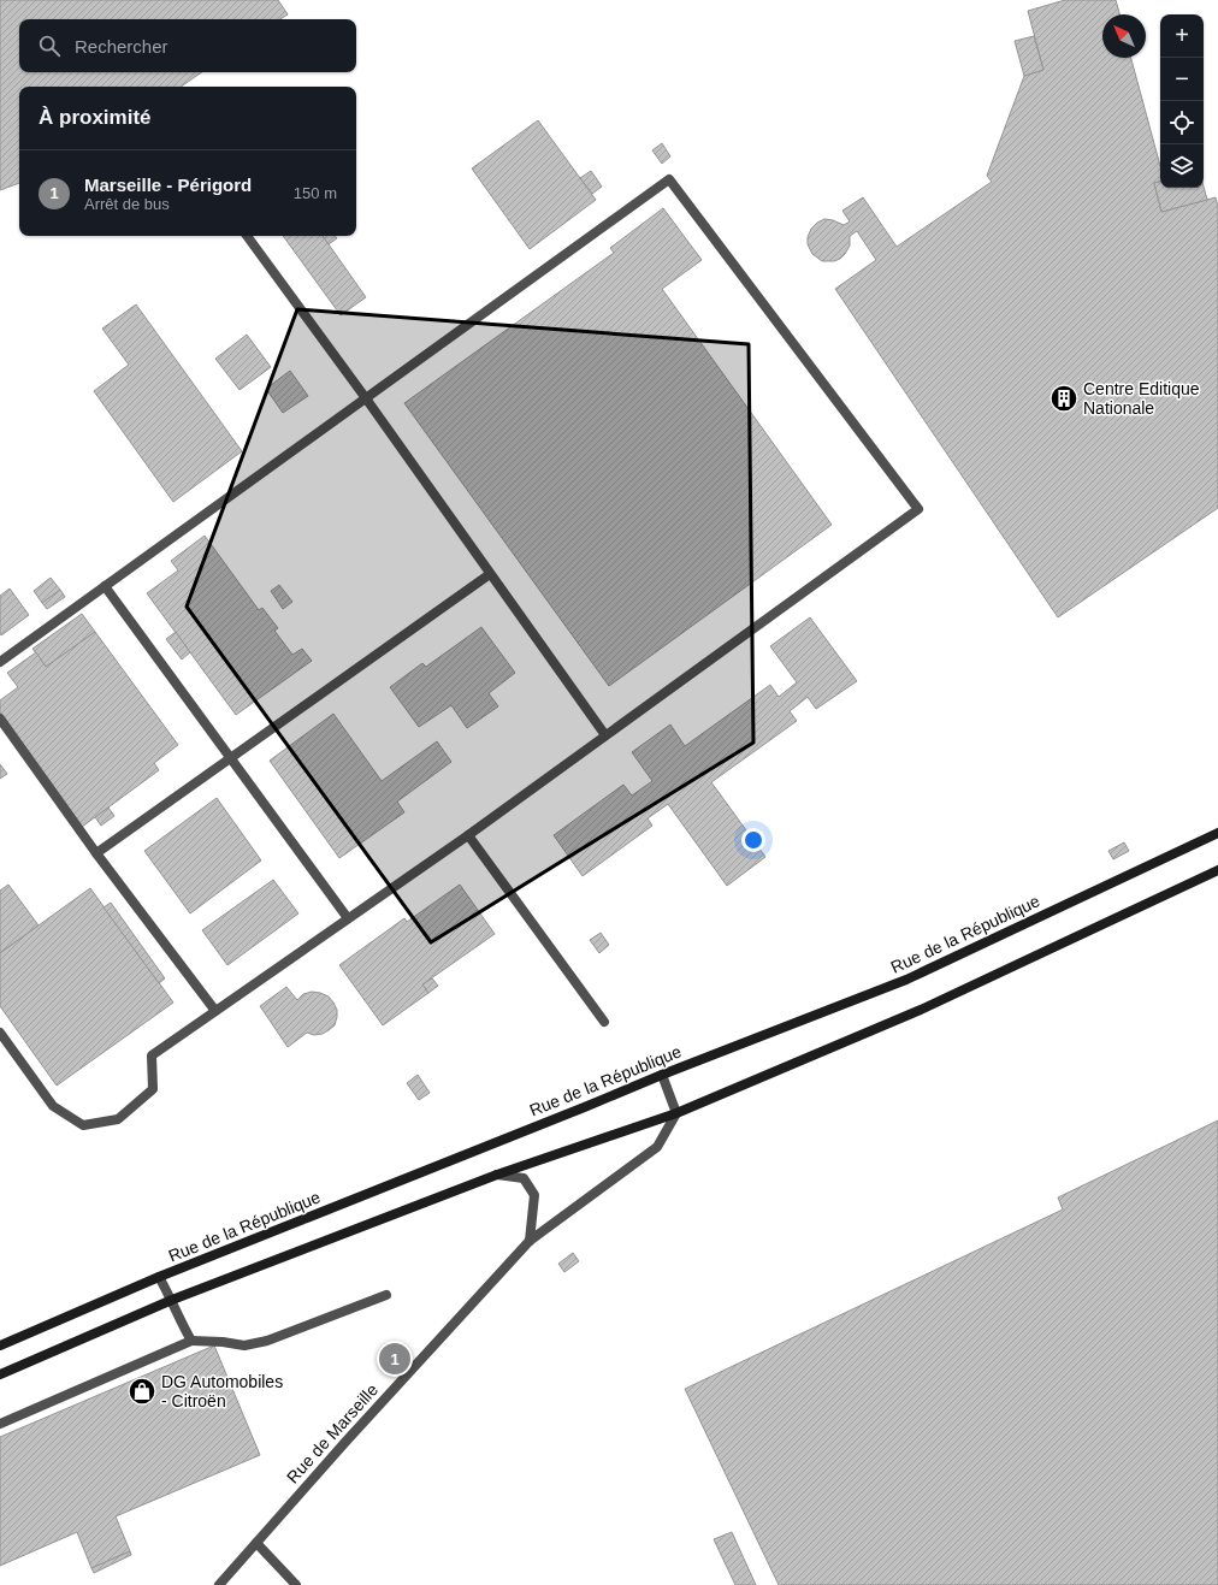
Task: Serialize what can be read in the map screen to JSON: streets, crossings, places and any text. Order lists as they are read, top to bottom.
{
  "streets": {
    "main road": ["Rue de la République"],
    "street": ["Rue de Marseille"]
  },
  "places": {
    "building": ["Centre Editique Nationale"],
    "shop": ["DG Automobiles - Citroën"]
  },
  "north": "top left",
  "page": {
    "map_buttons": ["+", "−"],
    "search": "Rechercher",
    "heading": "À proximité",
    "list": [
      {
        "mark": "1",
        "name": "Marseille - Périgord",
        "note": "Arrêt de bus",
        "value": "150 m"
      }
    ],
    "pins": "1"
  }
}
